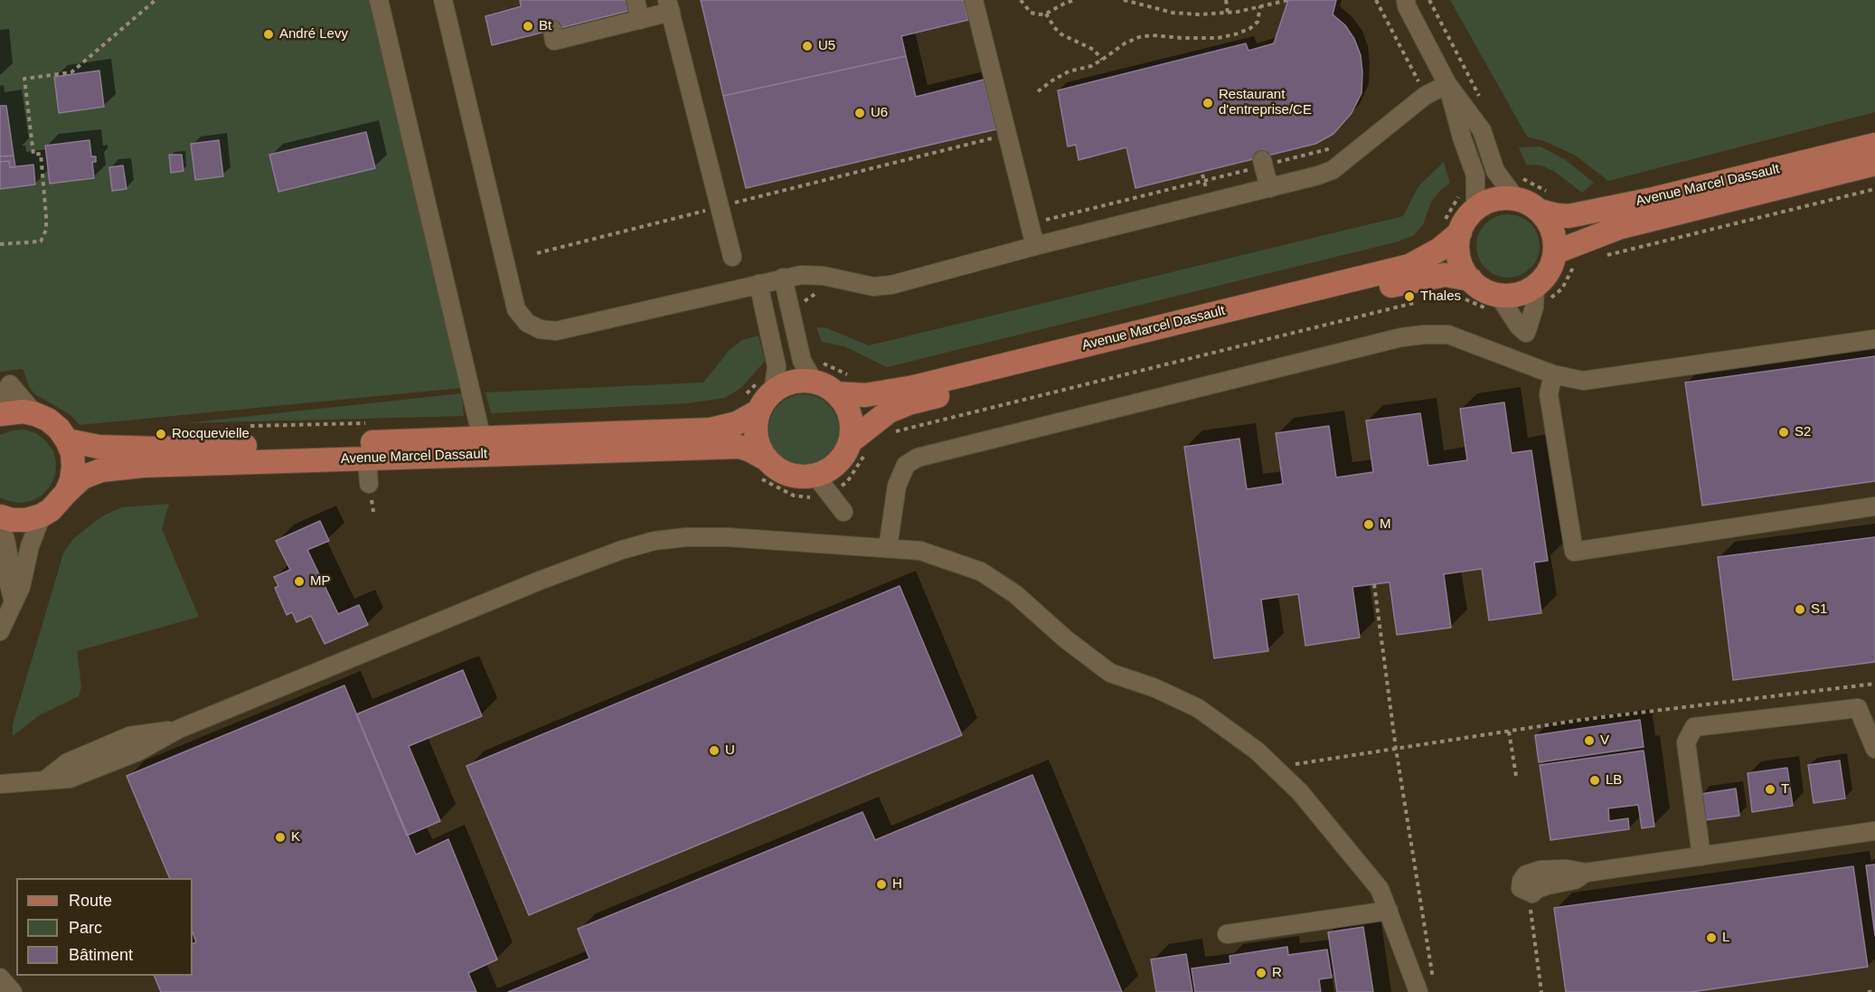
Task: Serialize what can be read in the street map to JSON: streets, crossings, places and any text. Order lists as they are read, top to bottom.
{
  "streets": {
    "main road": ["Avenue Marcel Dassault"]
  },
  "places": [
    "Bt",
    "André Levy",
    "U5",
    "Restaurant d'entreprise/CE",
    "U6",
    "Thales",
    "S2",
    "Rocquevielle",
    "M",
    "MP",
    "S1",
    "V",
    "U",
    "LB",
    "T",
    "K",
    "H",
    "L",
    "R"
  ],
  "legend": ["Route", "Parc", "Bâtiment"]
}
